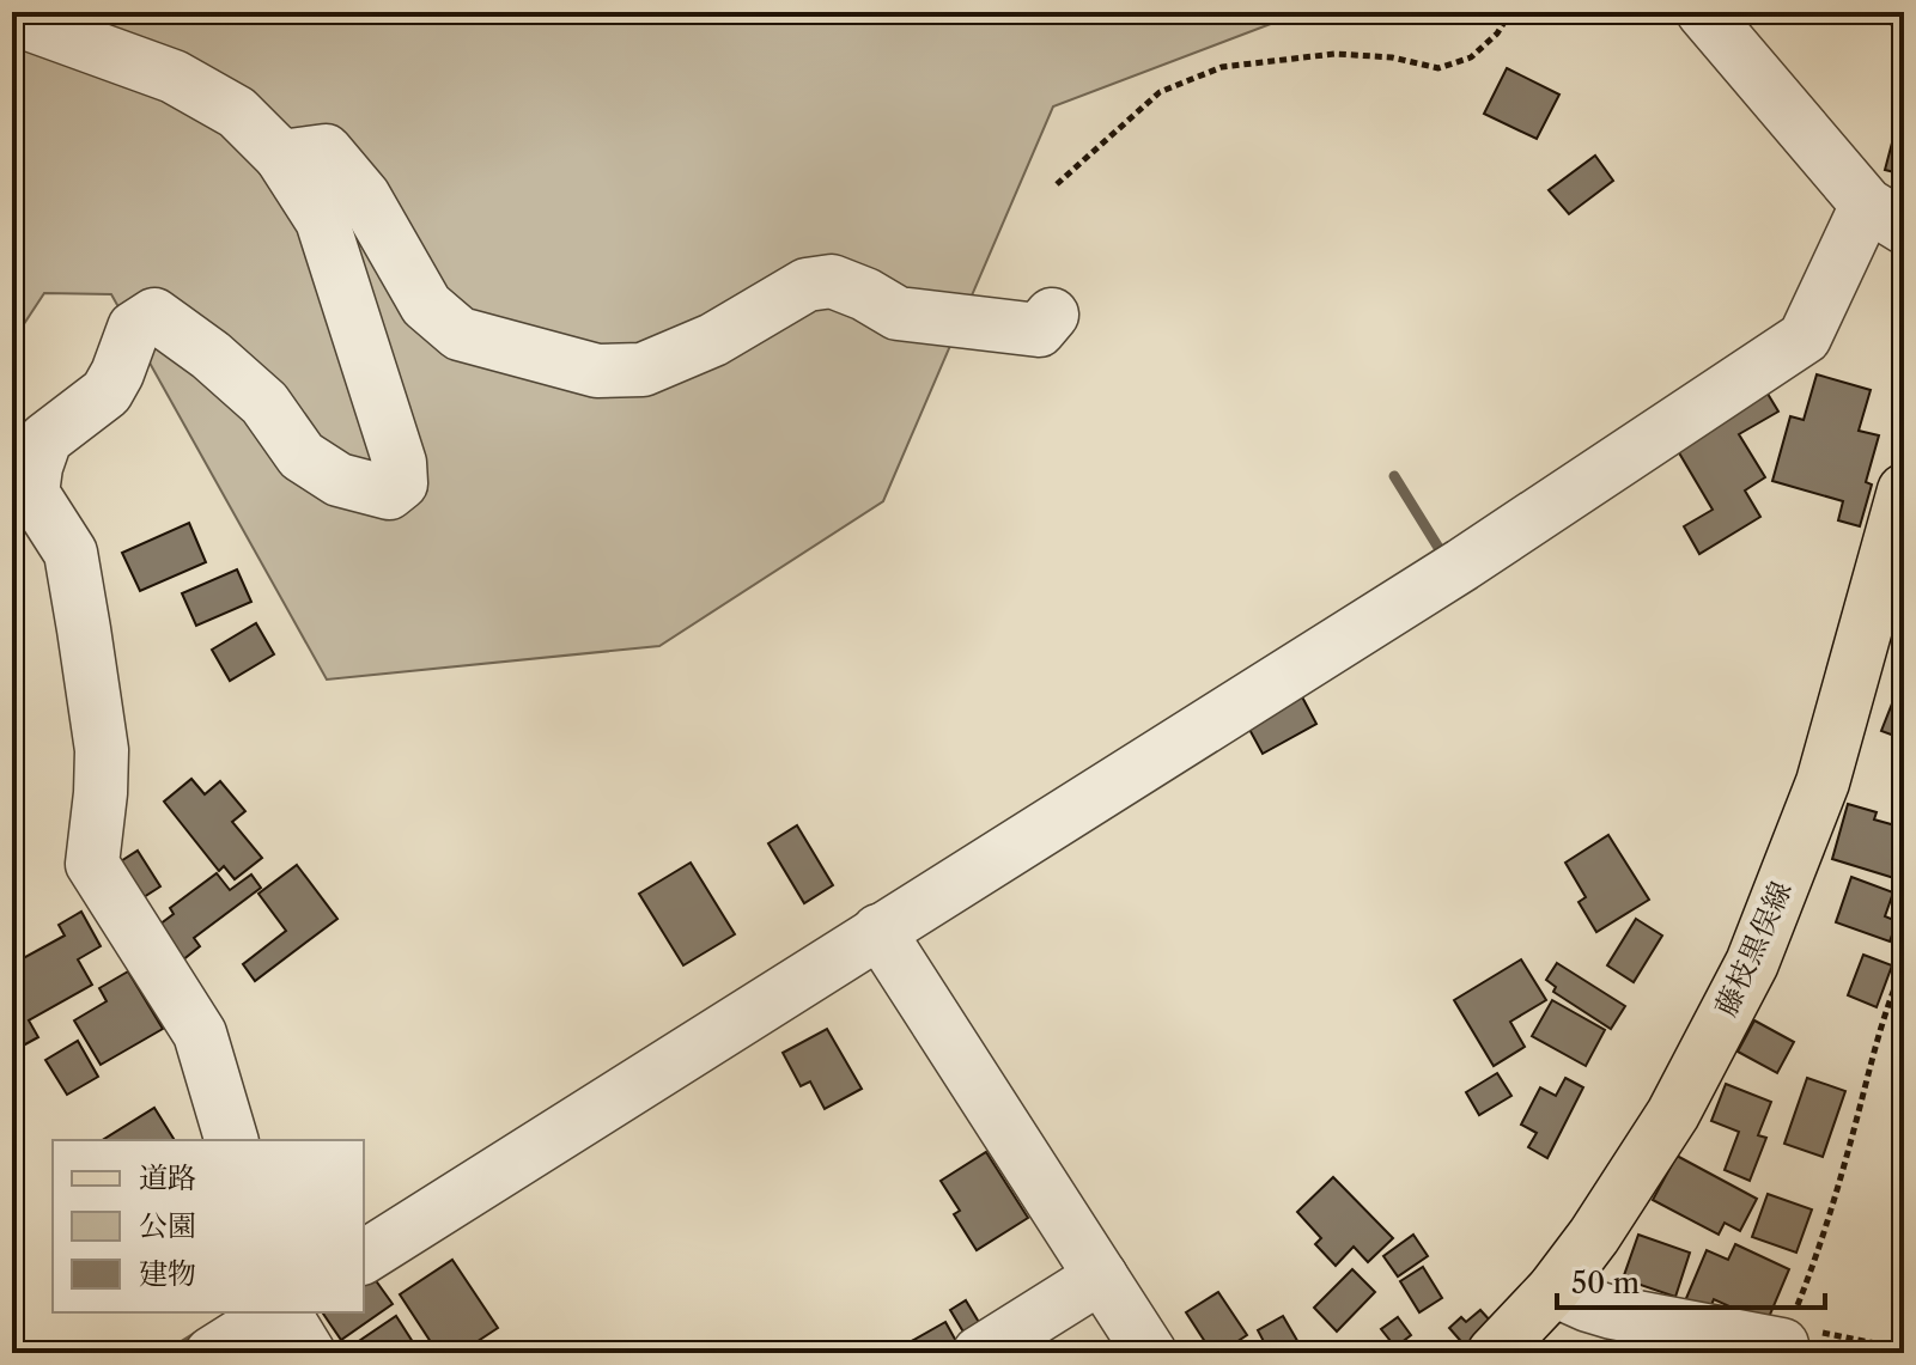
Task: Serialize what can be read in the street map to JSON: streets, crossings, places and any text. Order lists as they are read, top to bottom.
{
  "streets": {
    "main road": ["藤枝黒俣線"]
  },
  "legend": ["道路", "公園", "建物"],
  "scale_bar": "50 m"
}
